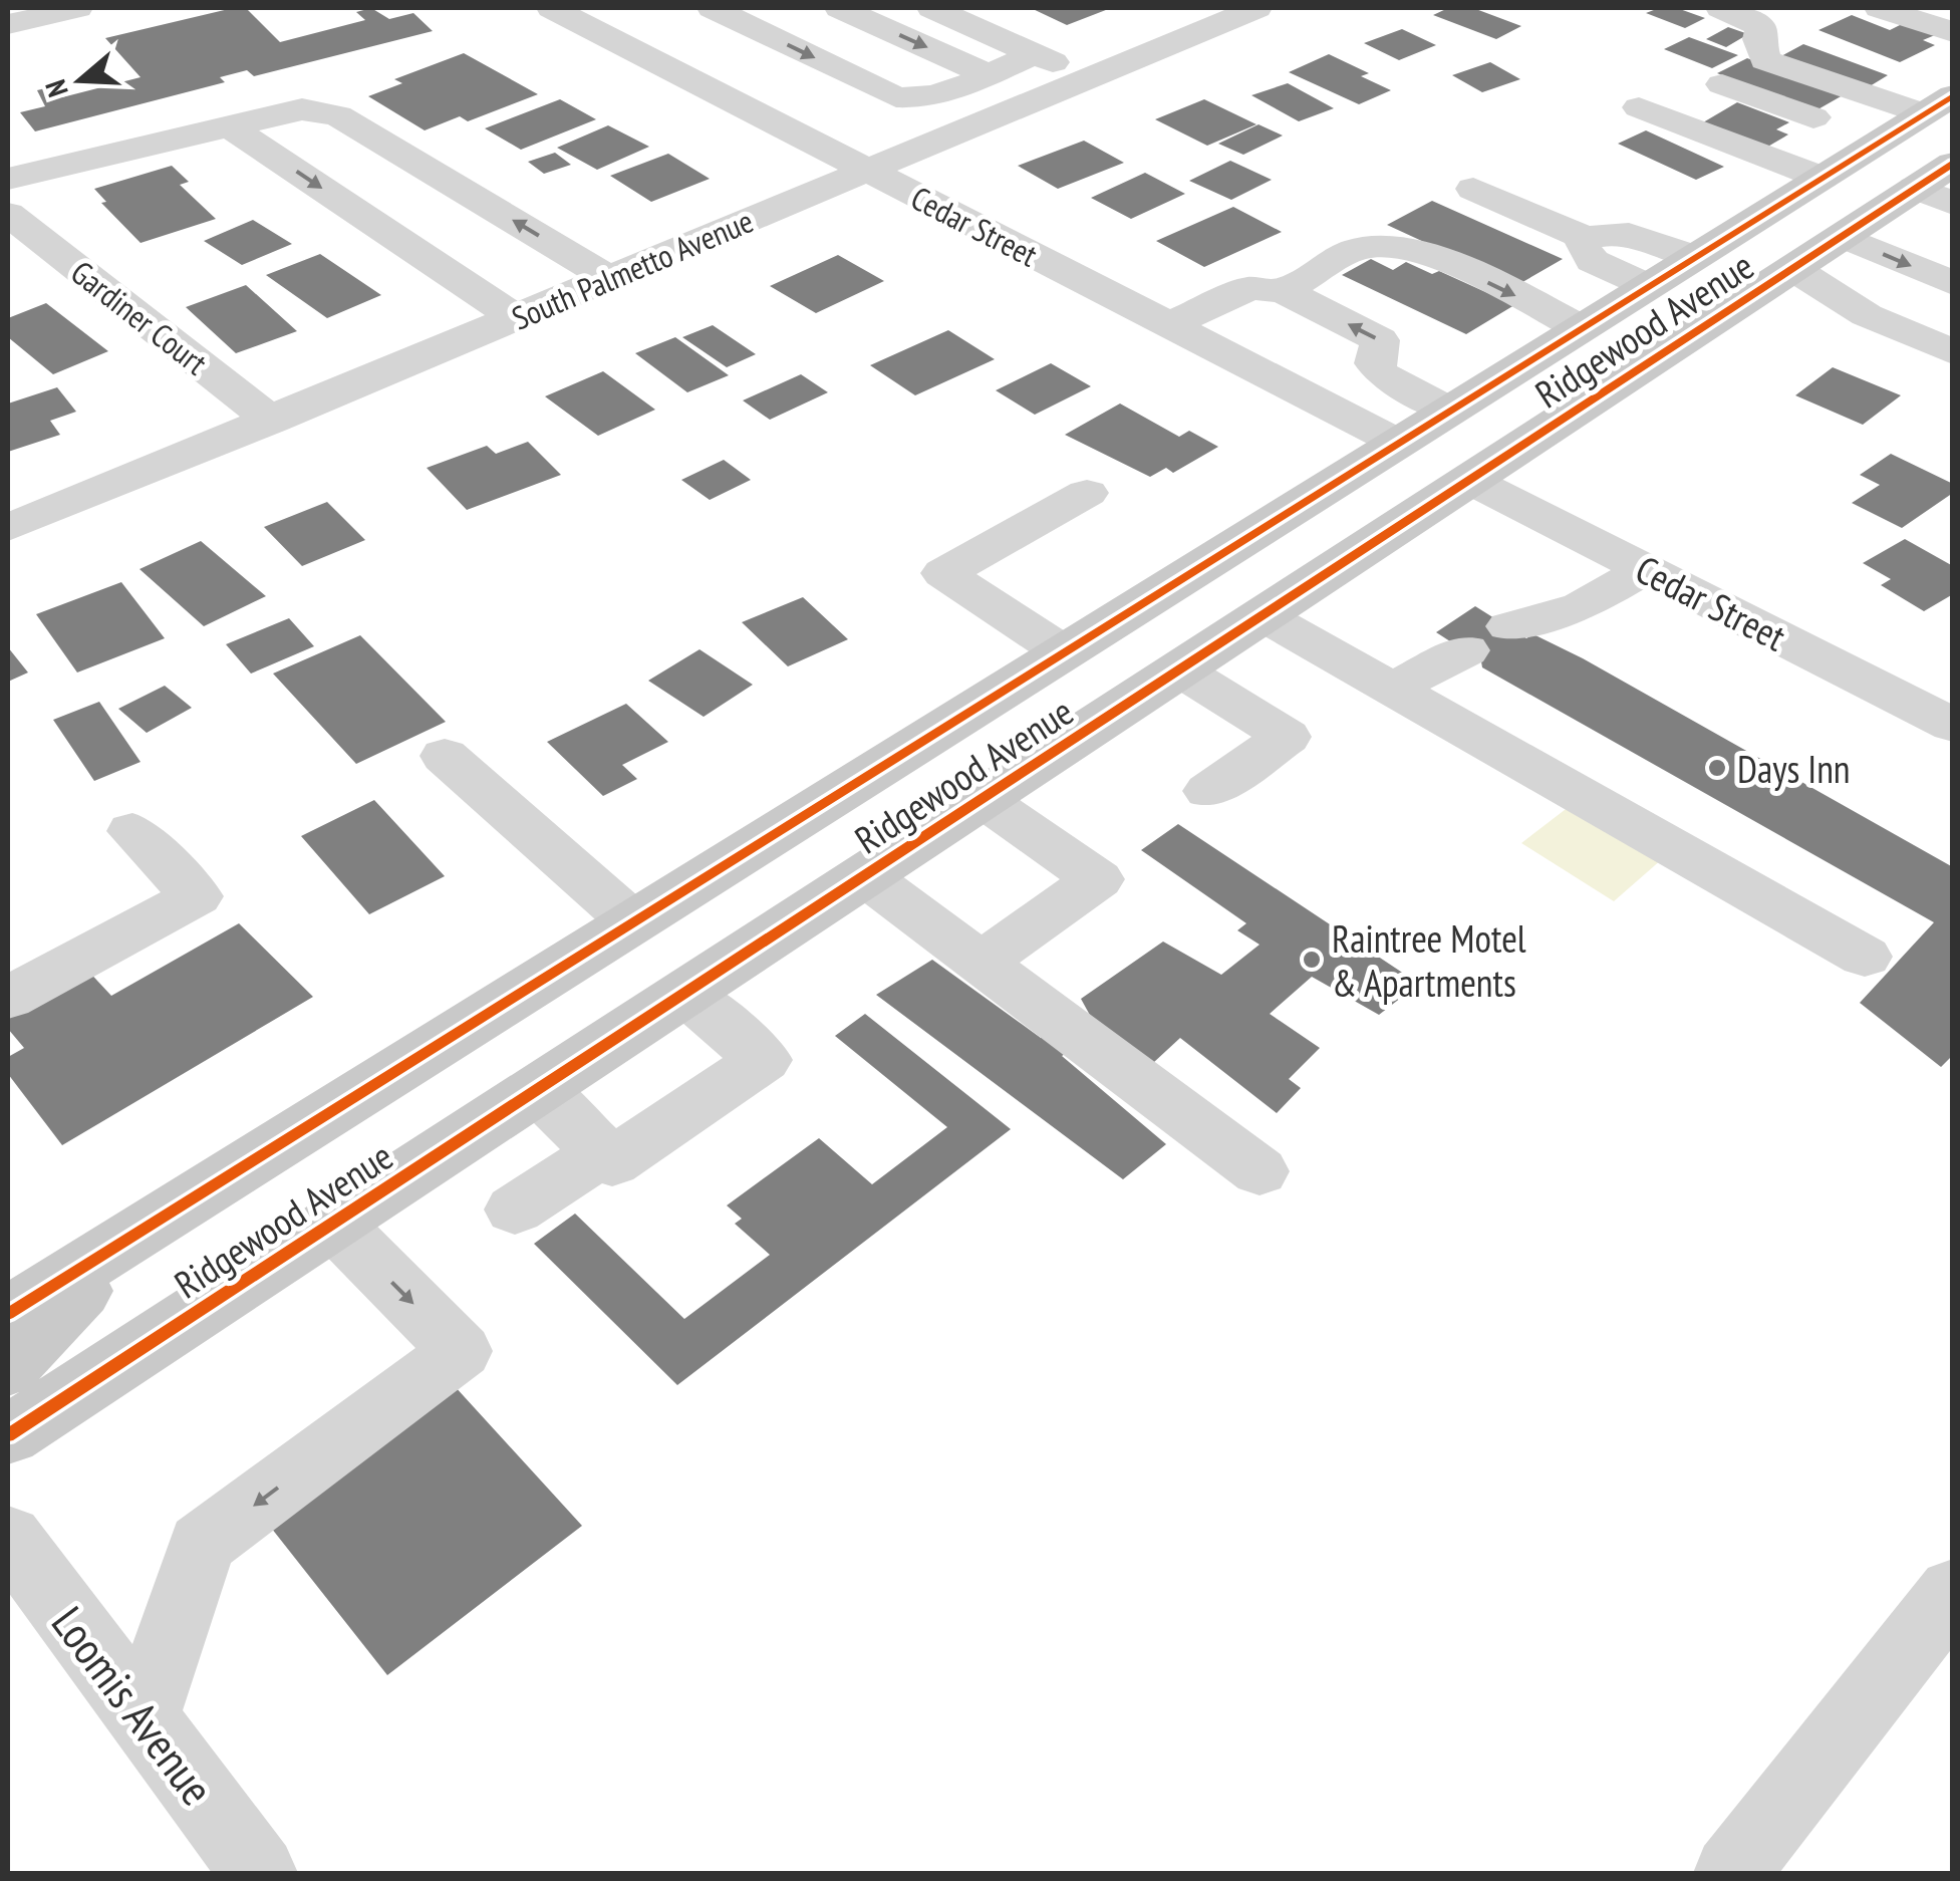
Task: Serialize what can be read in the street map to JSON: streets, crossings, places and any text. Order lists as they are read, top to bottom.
{
  "streets": {
    "main road": ["Ridgewood Avenue"],
    "street": [
      "Cedar Street",
      "South Palmetto Avenue",
      "Gardiner Court",
      "Loomis Avenue"
    ]
  },
  "crossings": [
    ["Cedar Street", "South Palmetto Avenue"],
    ["Cedar Street", "Ridgewood Avenue"],
    ["South Palmetto Avenue", "Gardiner Court"]
  ],
  "places": ["Days Inn", "Raintree Motel & Apartments"],
  "north": "left"
}
